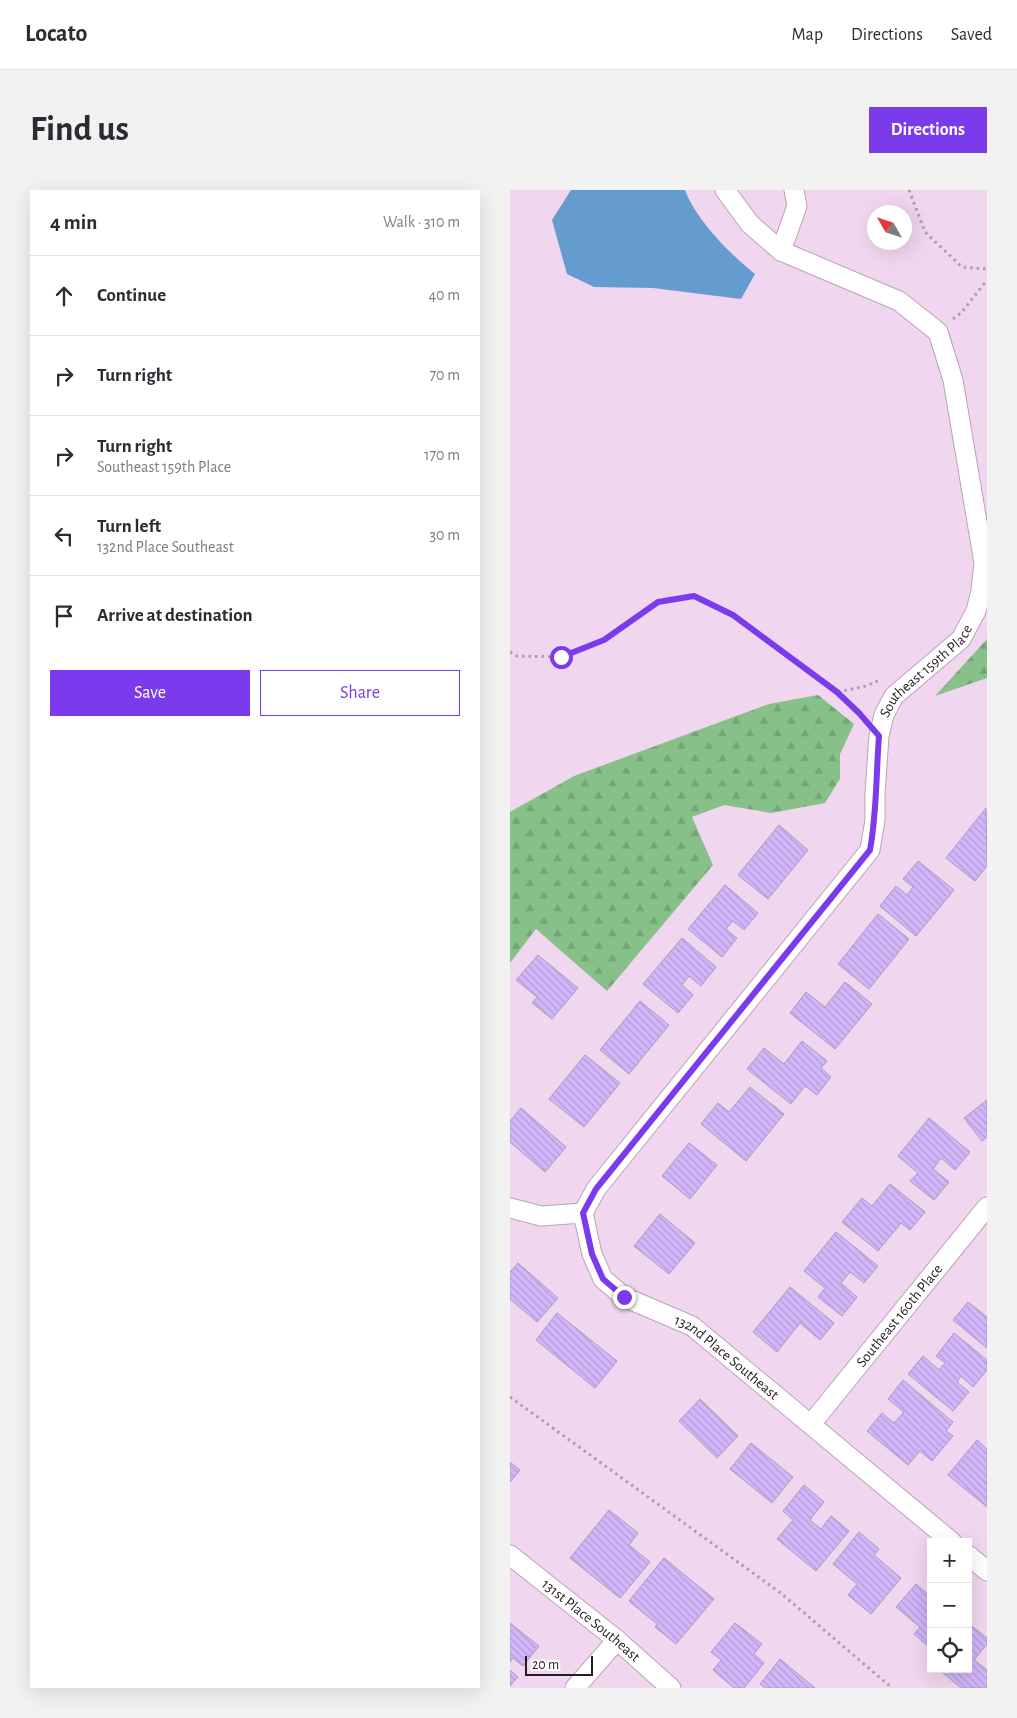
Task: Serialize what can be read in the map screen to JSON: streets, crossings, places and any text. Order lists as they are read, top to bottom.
{
  "streets": {
    "street": [
      "Southeast 159th Place",
      "Southeast 160th Place",
      "132nd Place Southeast",
      "131st Place Southeast"
    ]
  },
  "crossings": [
    ["Southeast 159th Place", "132nd Place Southeast"],
    ["Southeast 160th Place", "132nd Place Southeast"]
  ],
  "scale_bar": "20 m",
  "north": "top left",
  "page": {
    "header": "Locato",
    "nav": ["Map", "Directions", "Saved"],
    "buttons": [
      "Directions",
      ["Save", "Share"]
    ],
    "title": "Find us",
    "heading": ["4 min", "Walk · 310 m"],
    "list": [
      ["Continue", "40 m"],
      ["Turn right", "70 m"],
      ["Turn right", "Southeast 159th Place", "170 m"],
      ["Turn left", "132nd Place Southeast", "30 m"],
      "Arrive at destination"
    ],
    "map_buttons": ["+", "−"],
    "scale": "20 m"
  }
}
